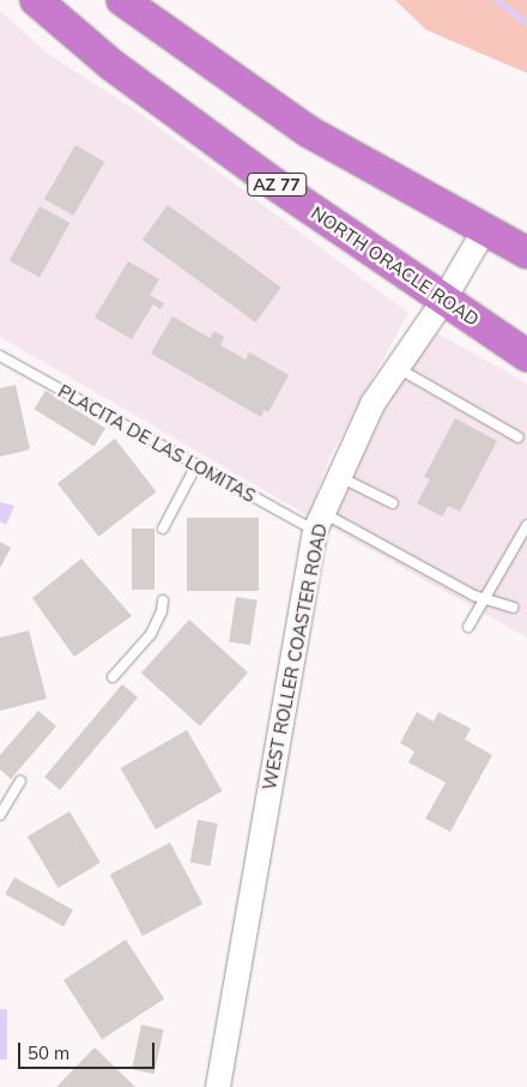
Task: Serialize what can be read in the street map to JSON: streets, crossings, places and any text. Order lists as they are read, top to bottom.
{
  "streets": {
    "highway": ["AZ 77", "NORTH ORACLE ROAD"],
    "street": ["WEST ROLLER COASTER ROAD"],
    "lane": ["PLACITA DE LAS LOMITAS"]
  },
  "crossings": [
    ["NORTH ORACLE ROAD", "WEST ROLLER COASTER ROAD"],
    ["PLACITA DE LAS LOMITAS", "WEST ROLLER COASTER ROAD"]
  ],
  "scale_bar": "50 m"
}
